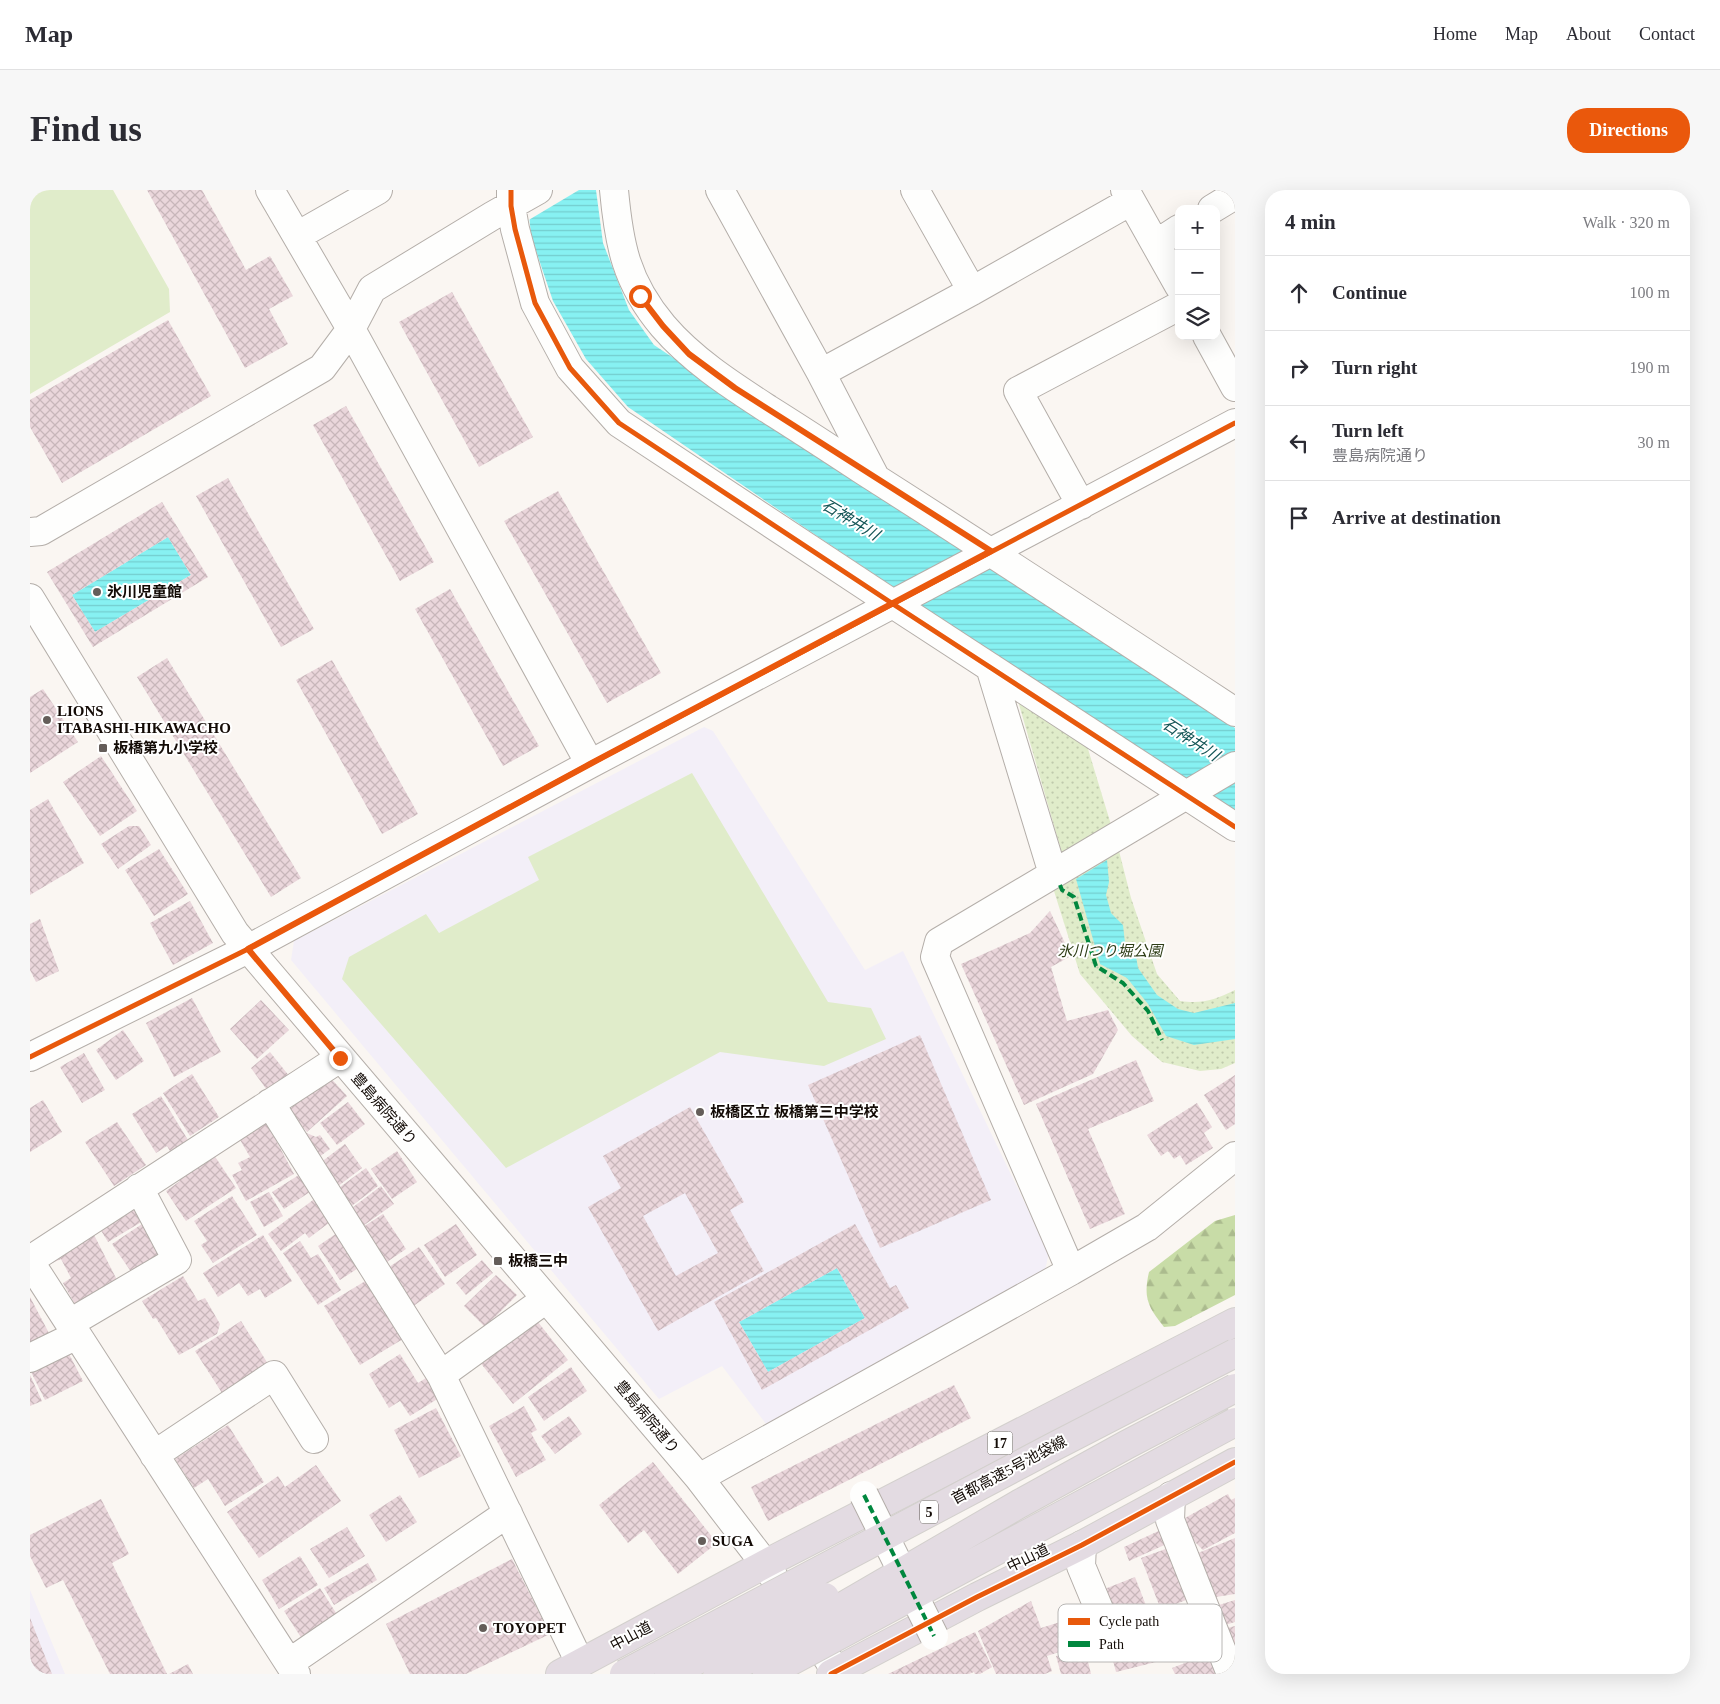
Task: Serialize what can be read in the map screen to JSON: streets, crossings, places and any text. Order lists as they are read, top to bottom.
{
  "streets": {
    "highway": [
      "17",
      "首都高速5号池袋線",
      "5",
      "中山道"
    ],
    "street": ["豊島病院通り"]
  },
  "crossings": [
    ["豊島病院通り", "中山道"]
  ],
  "water": ["石神井川"],
  "parks": ["氷川つり堀公園"],
  "places": {
    "other": [
      "氷川児童館",
      "LIONS ITABASHI-HIKAWACHO",
      "板橋区立 板橋第三中学校",
      "SUGA",
      "TOYOPET"
    ],
    "transit": ["板橋第九小学校", "板橋三中"]
  },
  "legend": ["Cycle path", "Path"],
  "page": {
    "header": "Map",
    "nav": [
      "Home",
      "Map",
      "About",
      "Contact"
    ],
    "buttons": "Directions",
    "title": "Find us",
    "heading": ["4 min", "Walk · 320 m"],
    "map_buttons": ["+", "−"],
    "list": [
      ["Continue", "100 m"],
      ["Turn right", "190 m"],
      ["Turn left", "豊島病院通り", "30 m"],
      "Arrive at destination"
    ]
  }
}
